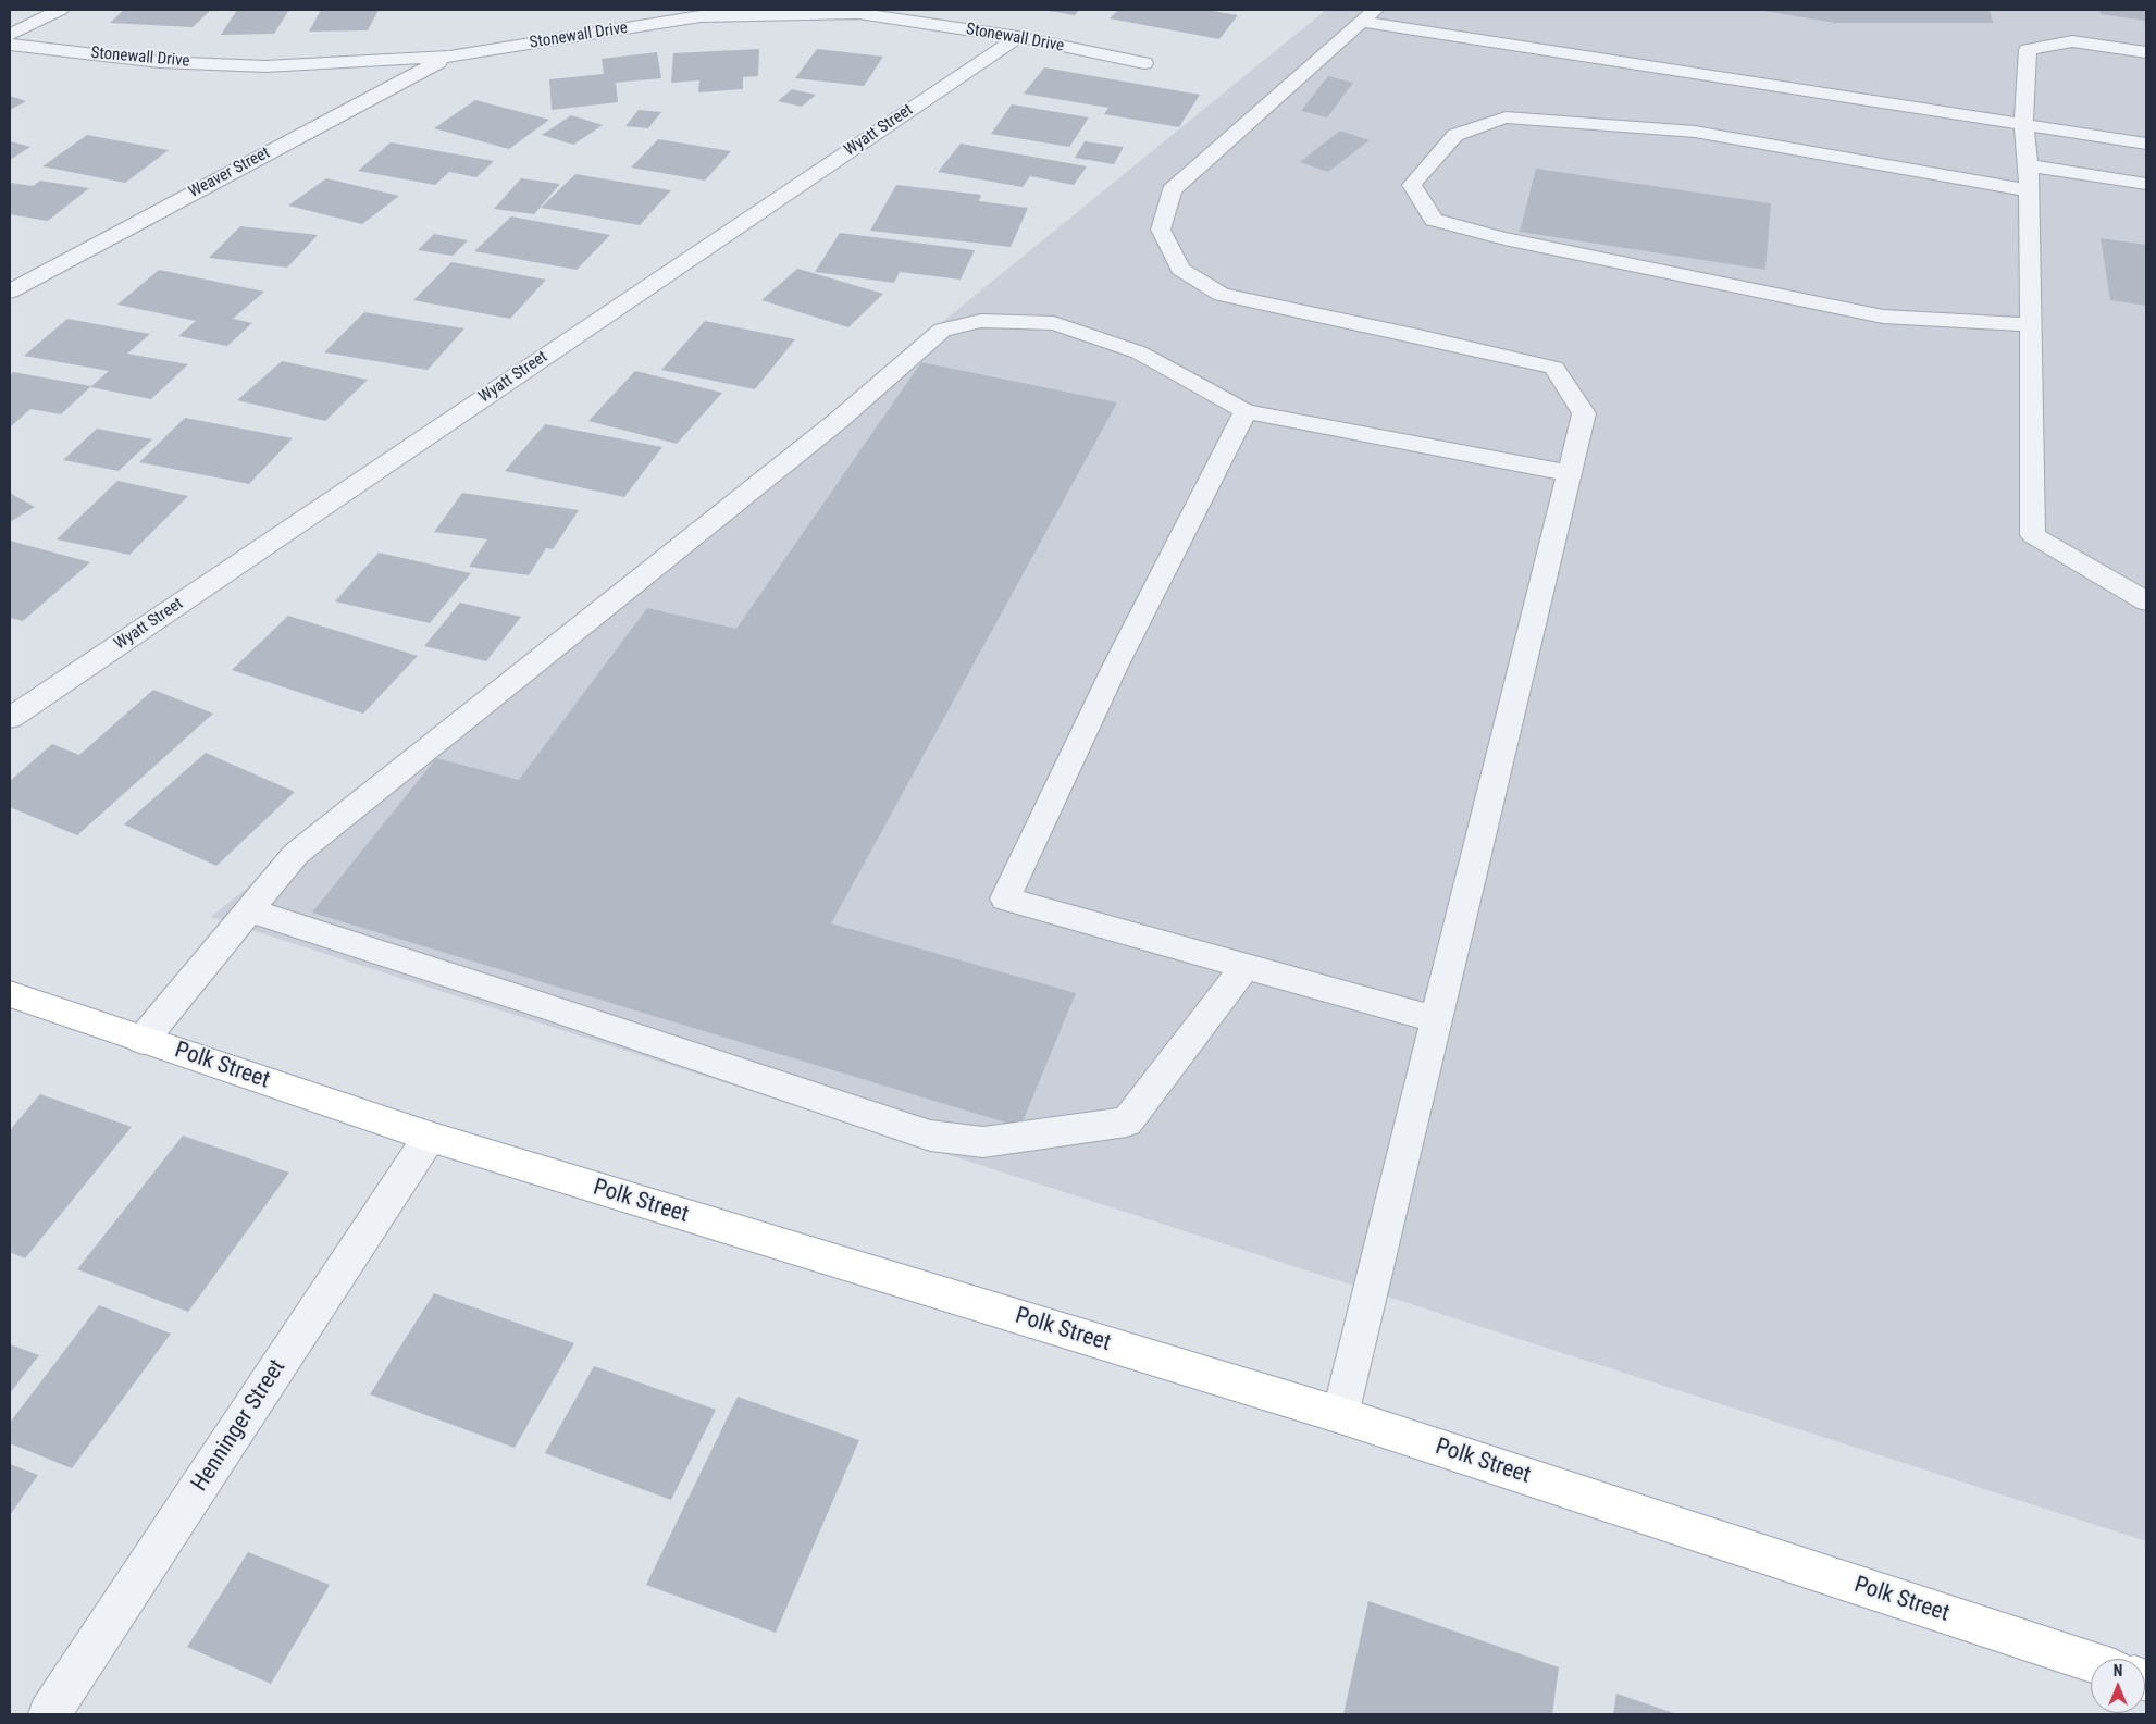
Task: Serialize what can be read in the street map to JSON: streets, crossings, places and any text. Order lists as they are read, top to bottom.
{
  "streets": {
    "main road": ["Polk Street"],
    "street": [
      "Stonewall Drive",
      "Wyatt Street",
      "Weaver Street",
      "Henninger Street"
    ]
  },
  "crossings": [
    ["Stonewall Drive", "Wyatt Street"],
    ["Stonewall Drive", "Weaver Street"],
    ["Polk Street", "Henninger Street"]
  ],
  "north": "top"
}
